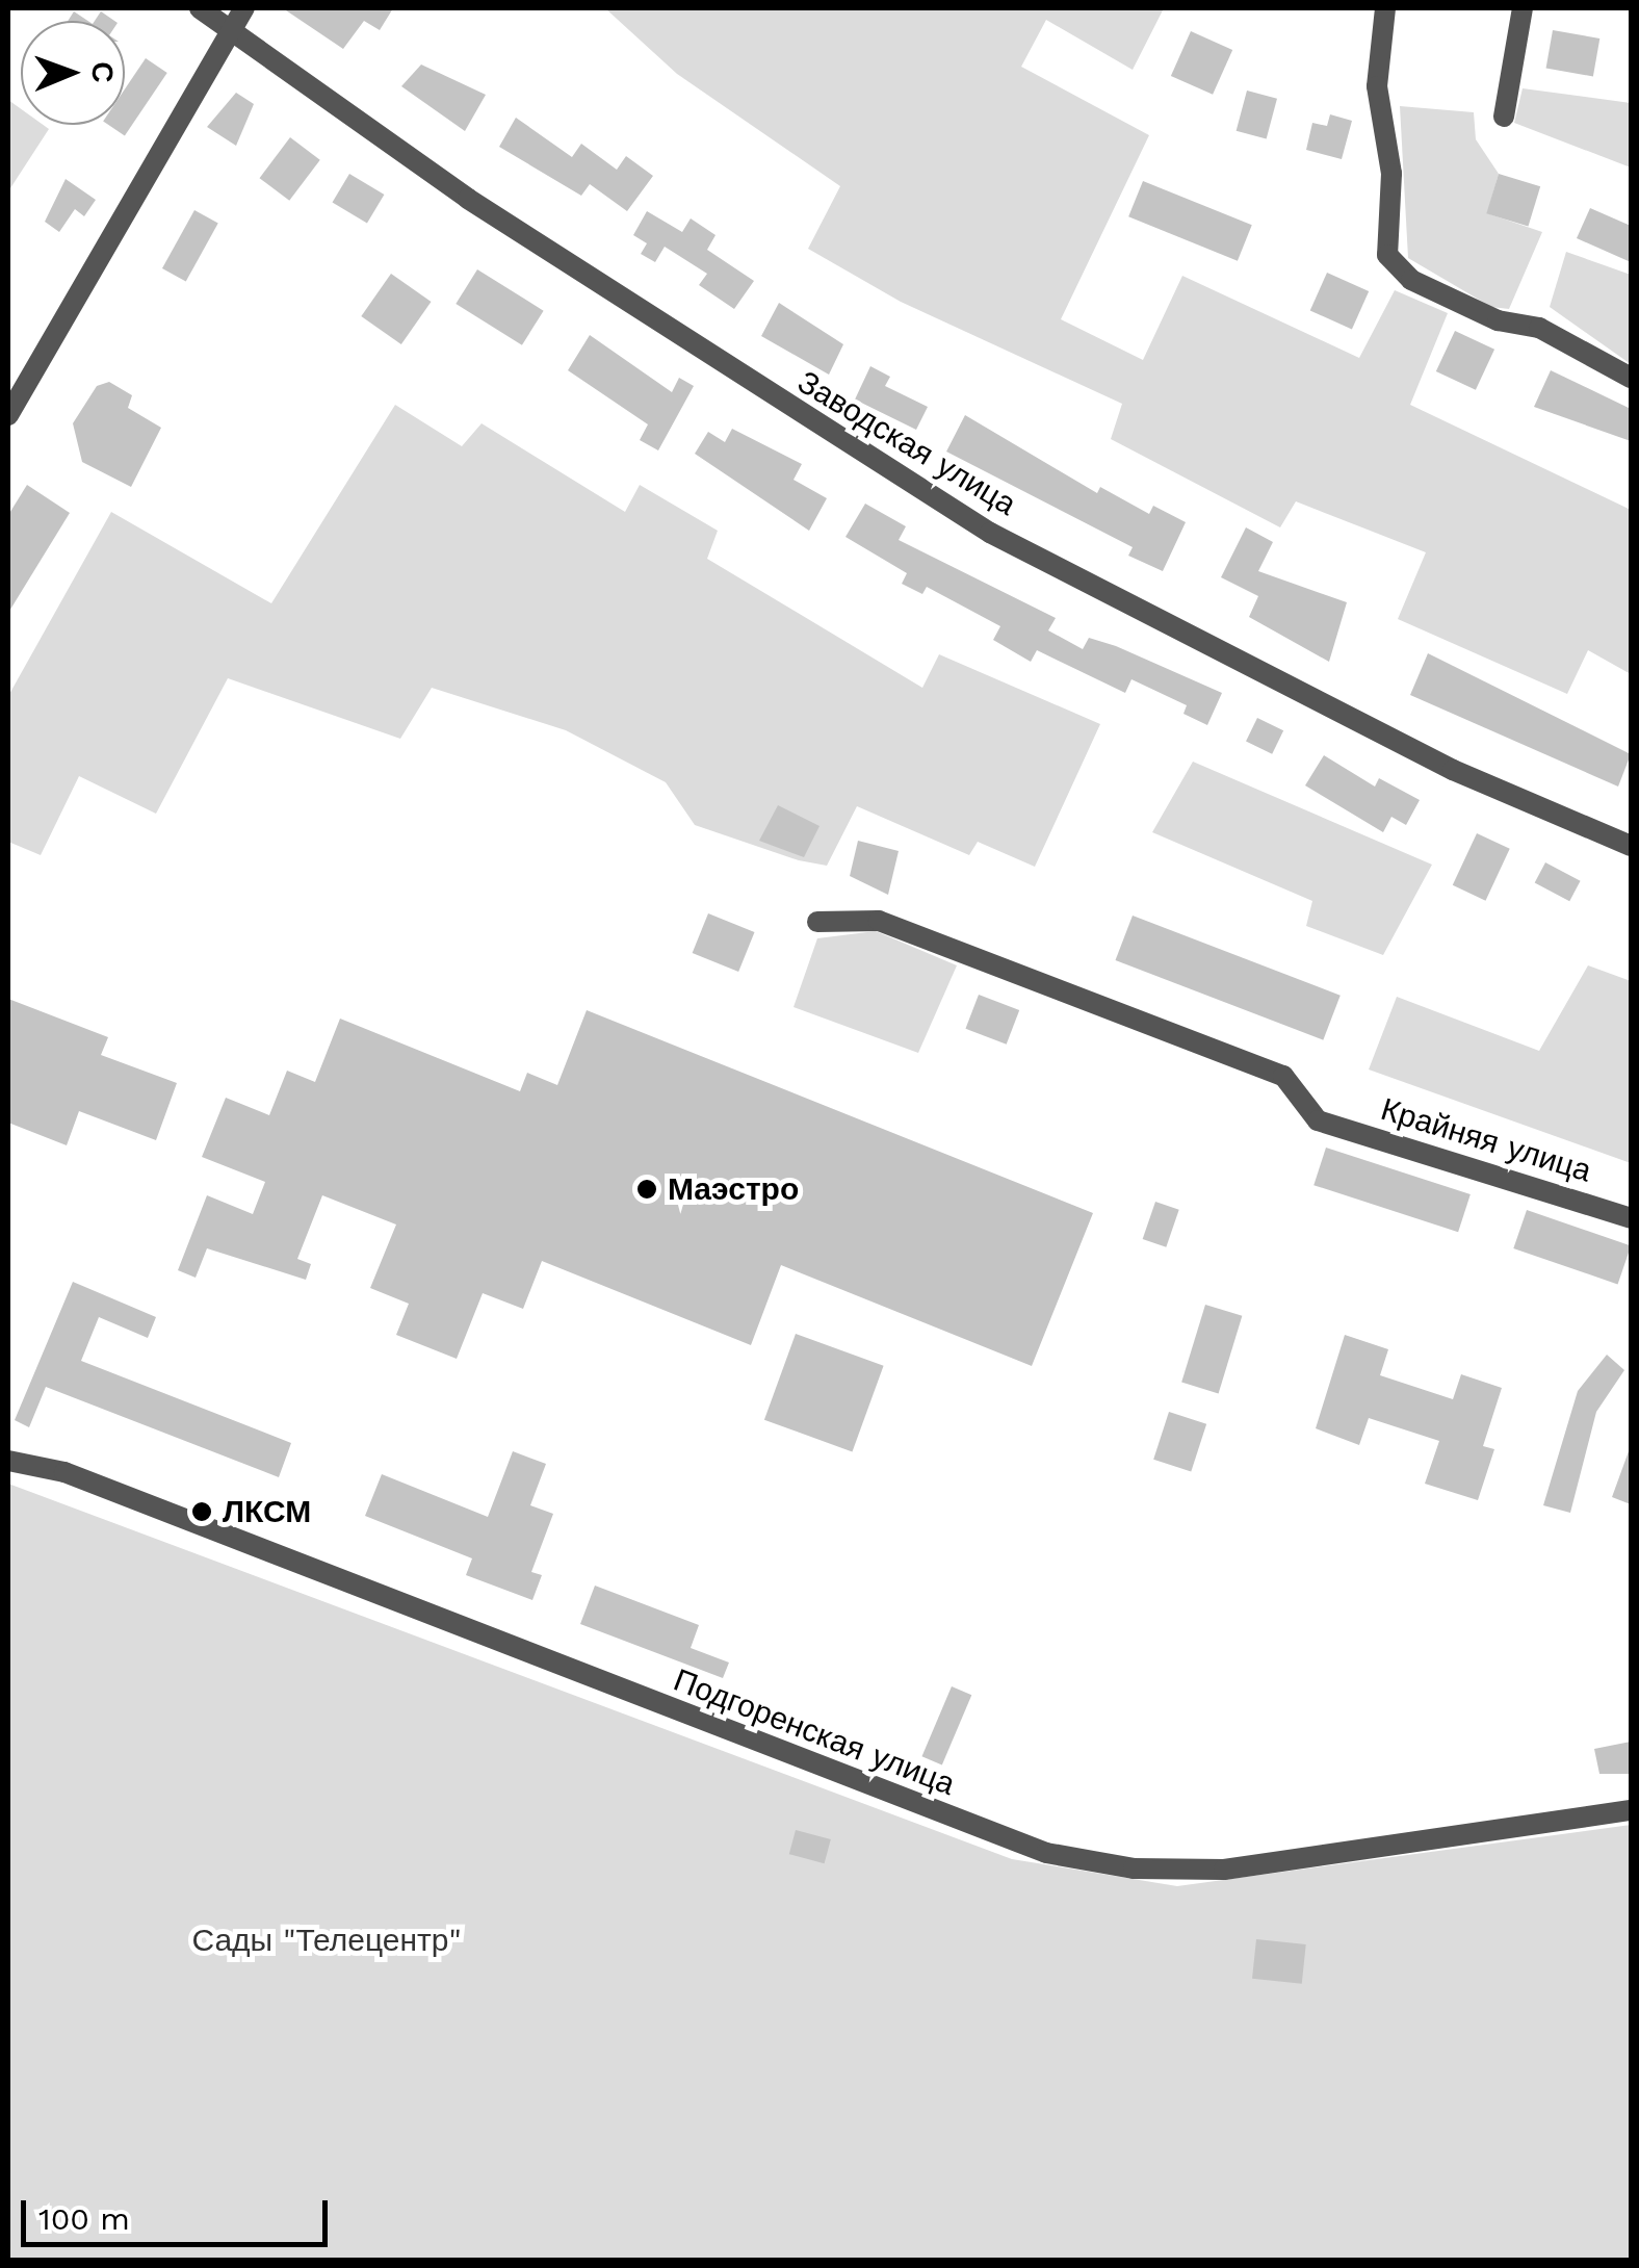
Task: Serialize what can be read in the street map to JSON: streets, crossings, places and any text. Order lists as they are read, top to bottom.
{
  "streets": {
    "street": ["Заводская улица", "Крайняя улица", "Подгоренская улица"]
  },
  "parks": ["Сады \"Телецентр\""],
  "places": ["Маэстро", "ЛКСМ"],
  "scale_bar": "100 m",
  "north": "right"
}
